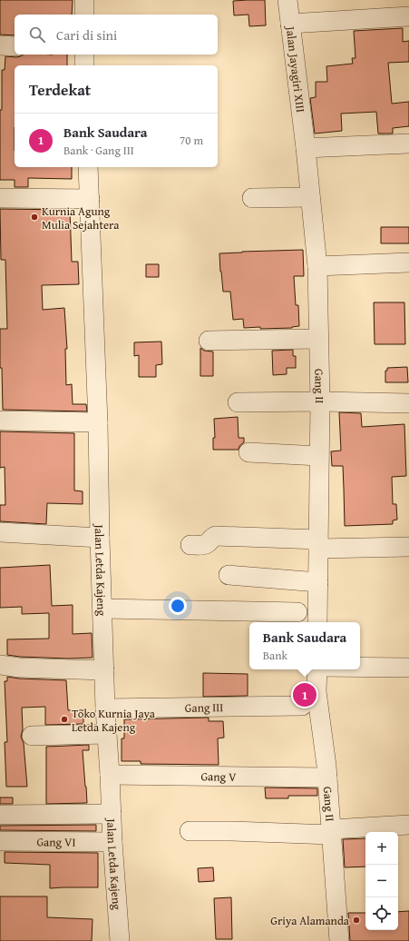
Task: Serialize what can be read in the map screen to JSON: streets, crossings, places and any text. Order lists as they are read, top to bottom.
{
  "streets": {
    "street": [
      "Jalan Jayagiri XIII",
      "Gang II",
      "Jalan Letda Kajeng",
      "Gang III",
      "Gang V",
      "Gang VI"
    ]
  },
  "crossings": [
    ["Jalan Jayagiri XIII", "Gang II"],
    ["Gang II", "Gang V"],
    ["Jalan Letda Kajeng", "Gang III"],
    ["Jalan Letda Kajeng", "Gang V"],
    ["Jalan Letda Kajeng", "Gang VI"]
  ],
  "places": ["Kurnia Agung Mulia Sejahtera", "Toko Kurnia Jaya Letda Kajeng", "Griya Alamanda"],
  "page": {
    "search": "Cari di sini",
    "heading": "Terdekat",
    "list": [
      {
        "mark": "1",
        "name": "Bank Saudara",
        "note": "Bank · Gang III",
        "value": "70 m"
      }
    ],
    "popup": ["Bank Saudara", "Bank"],
    "pins": "1",
    "map_buttons": ["+", "−"]
  }
}
